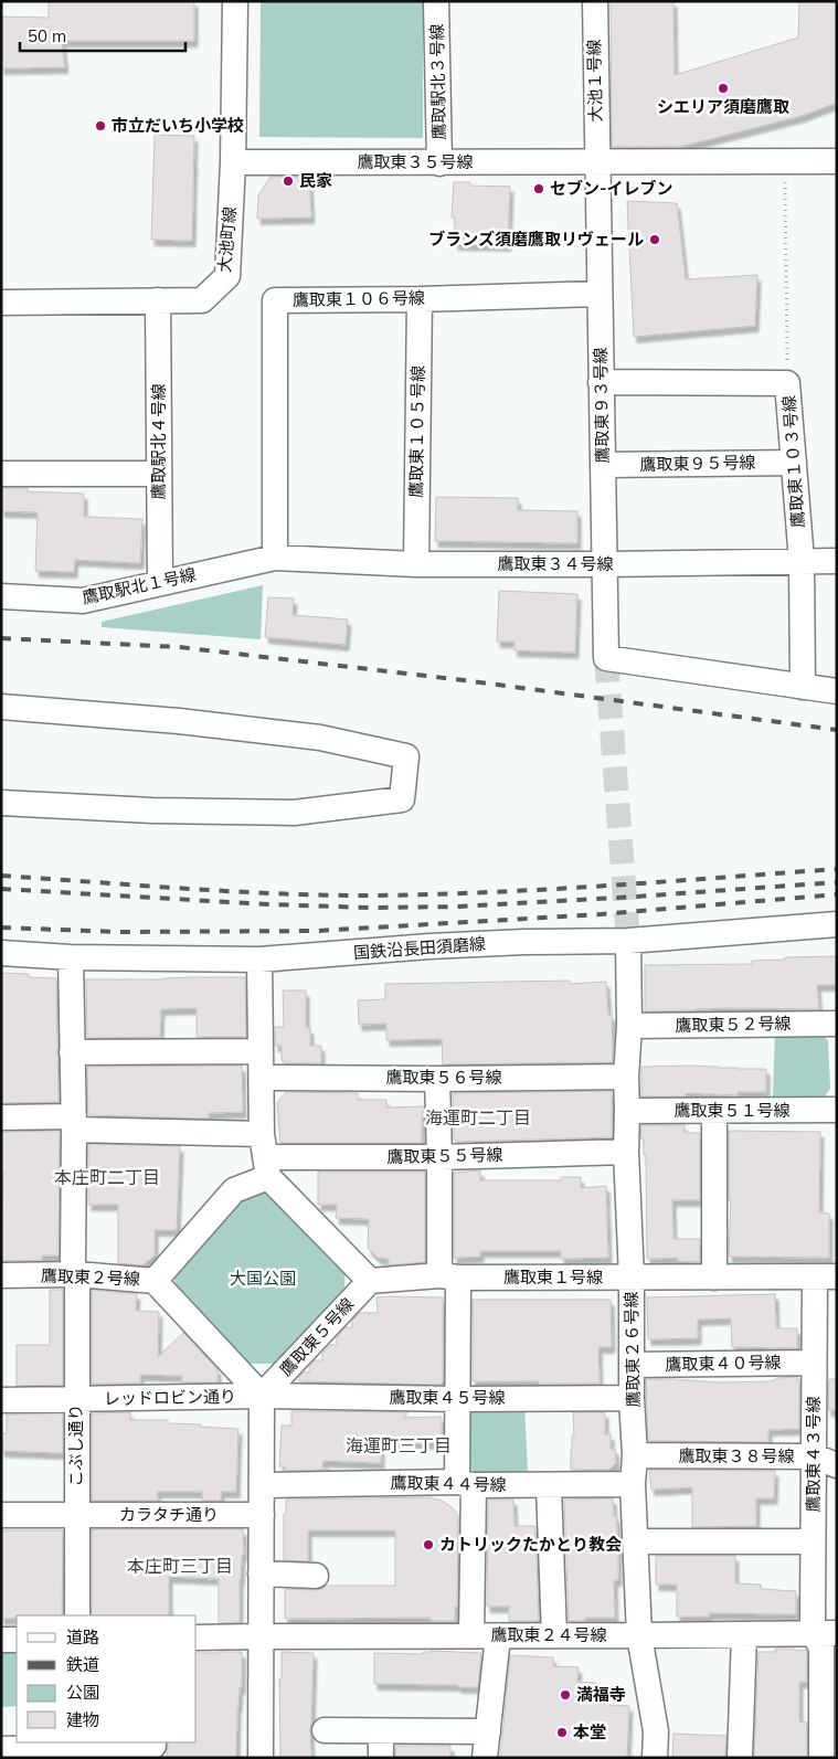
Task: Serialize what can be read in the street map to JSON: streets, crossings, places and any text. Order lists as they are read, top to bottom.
{
  "streets": {
    "street": [
      "大池１号線",
      "鷹取駅北３号線",
      "鷹取東３５号線",
      "大池町線",
      "鷹取東１０６号線",
      "鷹取東９３号線",
      "鷹取東１０５号線",
      "鷹取駅北４号線",
      "鷹取東１０３号線",
      "鷹取東９５号線",
      "鷹取東３４号線",
      "鷹取駅北１号線",
      "国鉄沿長田須磨線",
      "鷹取東５２号線",
      "鷹取東５６号線",
      "鷹取東５１号線",
      "鷹取東５５号線",
      "鷹取東２号線",
      "鷹取東１号線",
      "鷹取東５号線",
      "鷹取東２６号線",
      "鷹取東４０号線",
      "レッドロビン通り",
      "鷹取東４５号線",
      "こぶし通り",
      "鷹取東４３号線",
      "鷹取東３８号線",
      "鷹取東４４号線",
      "カラタチ通り",
      "鷹取東２４号線"
    ]
  },
  "crossings": [
    ["大池１号線", "鷹取東３５号線"],
    ["大池１号線", "鷹取東９３号線"],
    ["鷹取駅北３号線", "鷹取東３５号線"],
    ["鷹取東３５号線", "大池町線"],
    ["鷹取東３５号線", "鷹取東９３号線"],
    ["大池町線", "鷹取駅北４号線"],
    ["鷹取東１０６号線", "鷹取東９３号線"],
    ["鷹取東１０６号線", "鷹取東１０５号線"],
    ["鷹取東１０６号線", "鷹取東３４号線"],
    ["鷹取東１０６号線", "鷹取駅北１号線"],
    ["鷹取東９３号線", "鷹取東１０３号線"],
    ["鷹取東９３号線", "鷹取東９５号線"],
    ["鷹取東９３号線", "鷹取東３４号線"],
    ["鷹取東１０５号線", "鷹取東３４号線"],
    ["鷹取駅北４号線", "鷹取駅北１号線"],
    ["鷹取東１０３号線", "鷹取東９５号線"],
    ["鷹取東１０３号線", "鷹取東３４号線"],
    ["鷹取東３４号線", "鷹取駅北１号線"],
    ["国鉄沿長田須磨線", "鷹取東２６号線"],
    ["国鉄沿長田須磨線", "こぶし通り"],
    ["鷹取東５２号線", "鷹取東２６号線"],
    ["鷹取東５６号線", "鷹取東２６号線"],
    ["鷹取東５１号線", "鷹取東２６号線"],
    ["鷹取東５５号線", "鷹取東２６号線"],
    ["鷹取東５５号線", "こぶし通り"],
    ["鷹取東２号線", "鷹取東５号線"],
    ["鷹取東２号線", "レッドロビン通り"],
    ["鷹取東２号線", "鷹取東４５号線"],
    ["鷹取東２号線", "こぶし通り"],
    ["鷹取東１号線", "鷹取東５号線"],
    ["鷹取東１号線", "鷹取東２６号線"],
    ["鷹取東１号線", "鷹取東４３号線"],
    ["鷹取東５号線", "レッドロビン通り"],
    ["鷹取東５号線", "鷹取東４５号線"],
    ["鷹取東２６号線", "鷹取東４０号線"],
    ["鷹取東２６号線", "鷹取東４５号線"],
    ["鷹取東２６号線", "鷹取東３８号線"],
    ["鷹取東２６号線", "鷹取東４４号線"],
    ["鷹取東２６号線", "鷹取東２４号線"],
    ["鷹取東４０号線", "鷹取東４３号線"],
    ["レッドロビン通り", "鷹取東４５号線"],
    ["レッドロビン通り", "こぶし通り"],
    ["こぶし通り", "カラタチ通り"],
    ["鷹取東４３号線", "鷹取東３８号線"],
    ["鷹取東４３号線", "鷹取東２４号線"]
  ],
  "districts": [
    "海運町二丁目",
    "本庄町二丁目",
    "海運町三丁目",
    "本庄町三丁目"
  ],
  "parks": ["大国公園"],
  "places": [
    "シエリア須磨鷹取",
    "市立だいち小学校",
    "民家",
    "セブン-イレブン",
    "ブランズ須磨鷹取リヴェール",
    "カトリックたかとり教会",
    "満福寺",
    "本堂"
  ],
  "legend": [
    "道路",
    "鉄道",
    "公園",
    "建物"
  ],
  "scale_bar": "50 m"
}
